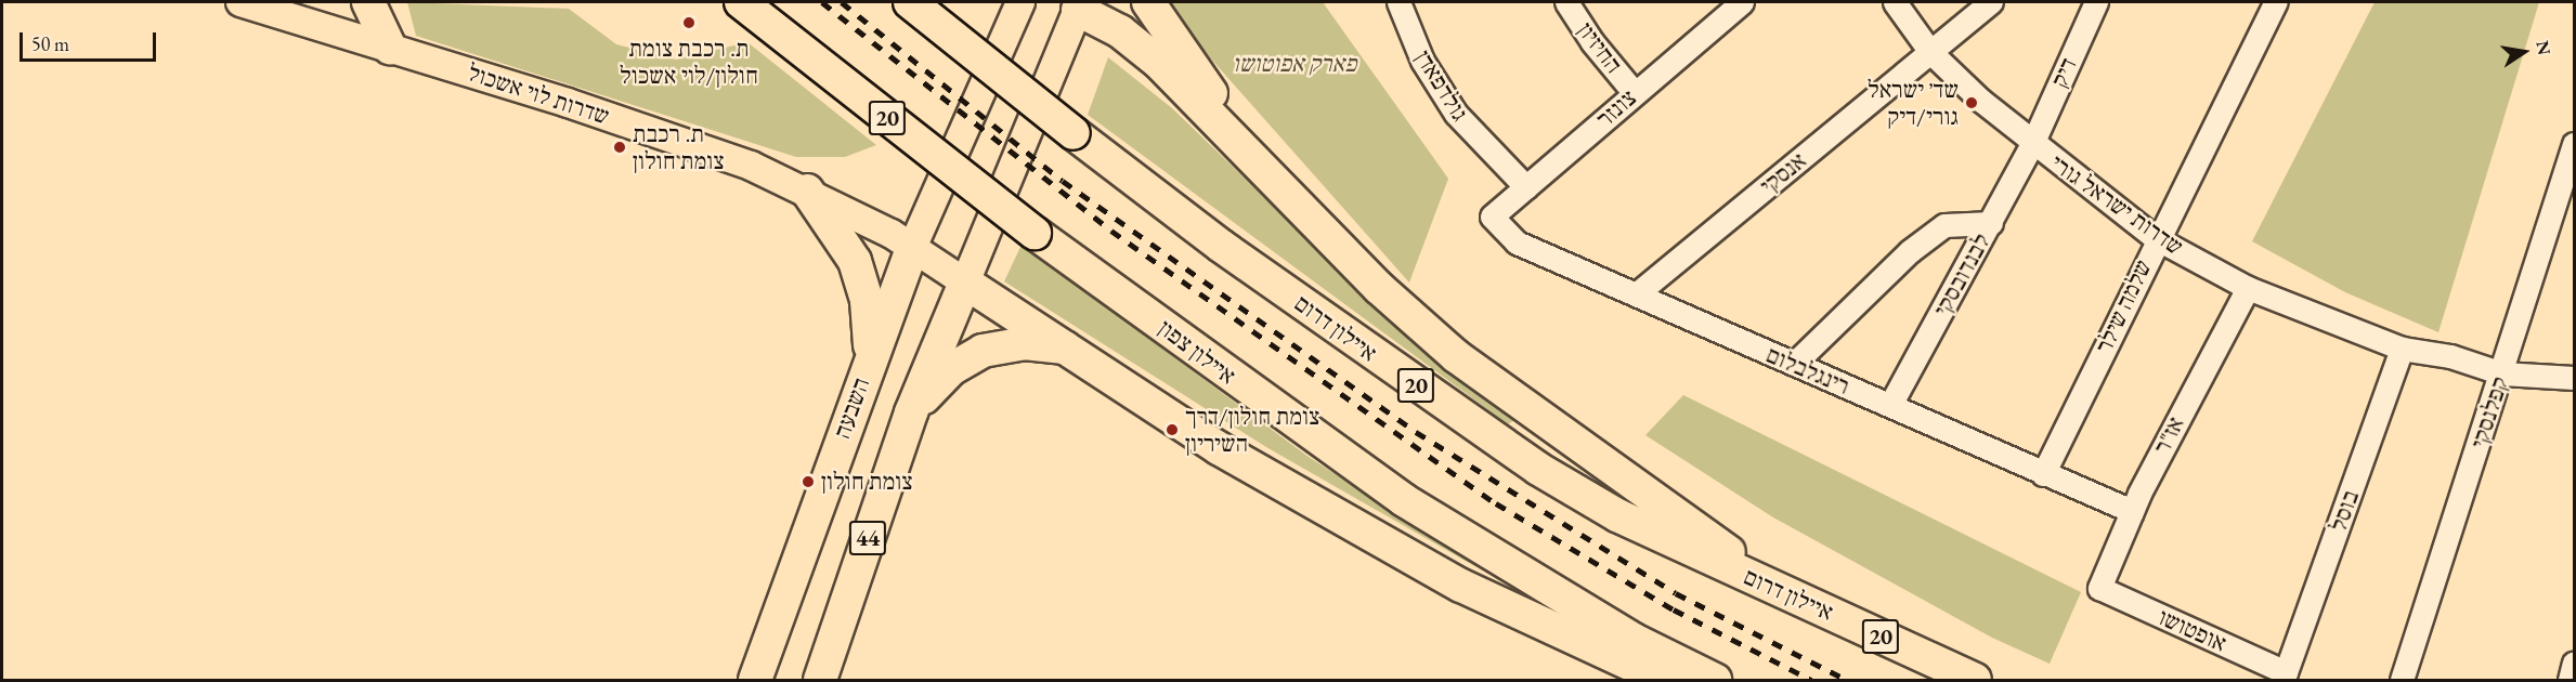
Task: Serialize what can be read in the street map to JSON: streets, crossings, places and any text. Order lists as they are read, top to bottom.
{
  "streets": {
    "highway": [
      "20",
      "איילון דרום",
      "איילון צפון",
      "השבעה",
      "44"
    ],
    "main road": ["שדרות לוי אשכול"],
    "street": [
      "החיזיון",
      "דיק",
      "גולדפאדן",
      "צונזר",
      "אנסקי",
      "שדרות ישראל גורי",
      "לבנדובסקי",
      "שלמה שילר",
      "רינגלבלום",
      "קפלנסקי",
      "אז\"ר",
      "בוסל",
      "אופטושו"
    ]
  },
  "crossings": [
    ["החיזיון", "צונזר"],
    ["דיק", "שדרות ישראל גורי"],
    ["דיק", "לבנדובסקי"],
    ["גולדפאדן", "צונזר"],
    ["שדרות לוי אשכול", "השבעה"],
    ["שדרות לוי אשכול", "44"],
    ["צונזר", "רינגלבלום"],
    ["אנסקי", "שדרות ישראל גורי"],
    ["אנסקי", "רינגלבלום"],
    ["שדרות ישראל גורי", "לבנדובסקי"],
    ["שדרות ישראל גורי", "שלמה שילר"],
    ["שדרות ישראל גורי", "קפלנסקי"],
    ["שדרות ישראל גורי", "אז\"ר"],
    ["שדרות ישראל גורי", "בוסל"],
    ["לבנדובסקי", "רינגלבלום"],
    ["שלמה שילר", "רינגלבלום"],
    ["רינגלבלום", "אז\"ר"],
    ["השבעה", "44"],
    ["אז\"ר", "אופטושו"],
    ["בוסל", "אופטושו"]
  ],
  "parks": ["פארק אפוטושו"],
  "places": [
    "ת. רכבת צומת חולון/לוי אשכול",
    "שד׳ ישראל גורי/דיק",
    "ת. רכבת צומת חולון",
    "צומת חולון/דרך השיריון",
    "צומת חולון"
  ],
  "scale_bar": "50 m",
  "north": "right"
}
